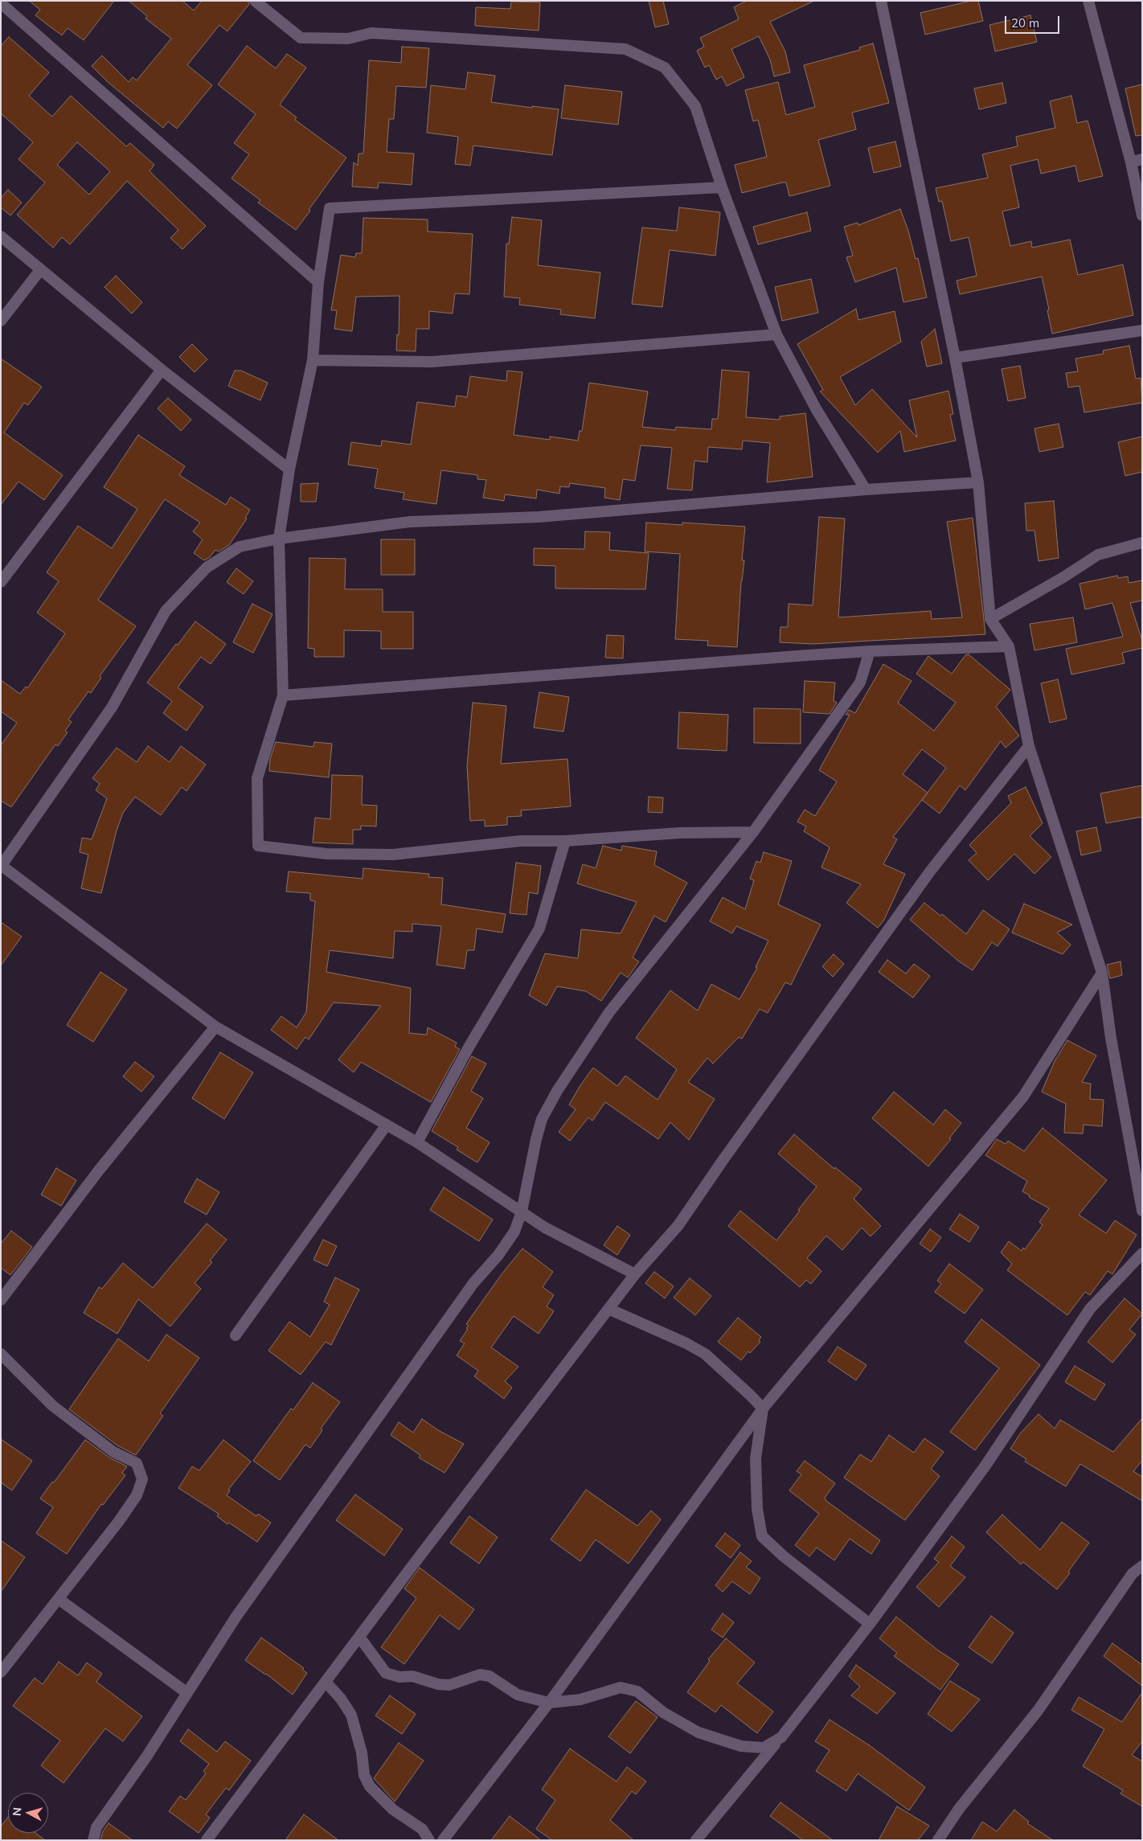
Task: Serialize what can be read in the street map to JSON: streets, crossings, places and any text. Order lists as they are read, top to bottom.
{
  "scale_bar": "20 m",
  "north": "left"
}
